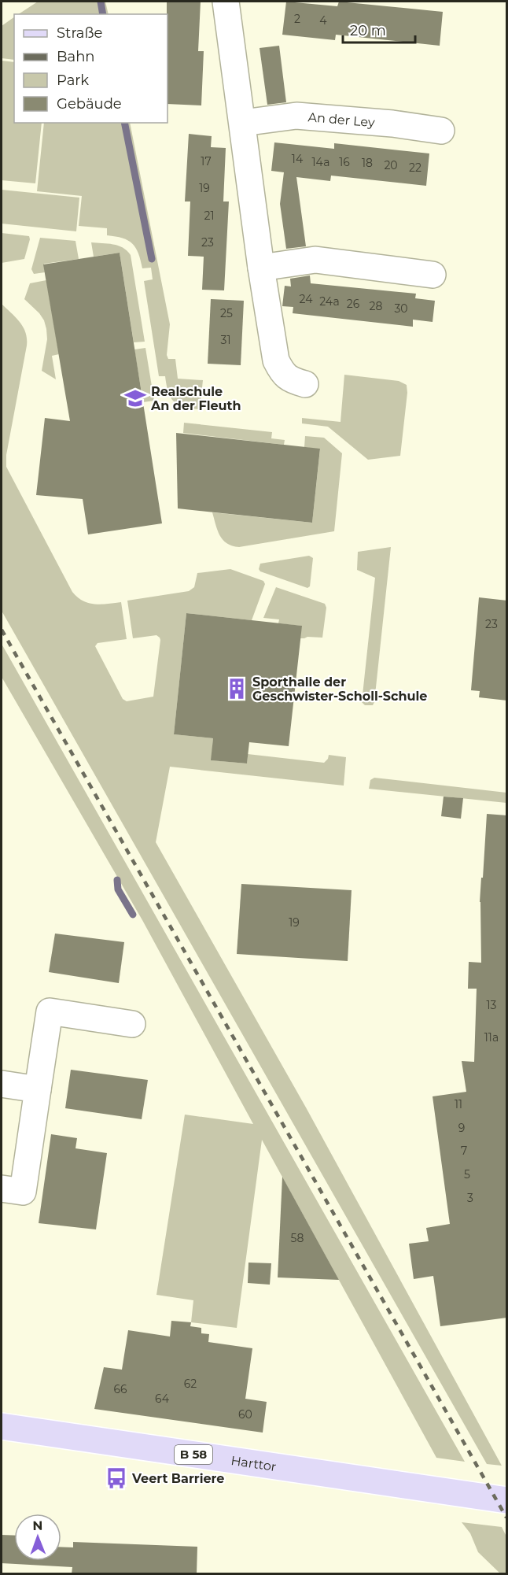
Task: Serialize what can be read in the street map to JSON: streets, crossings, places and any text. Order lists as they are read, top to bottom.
{
  "streets": {
    "main road": ["B 58", "Harttor"],
    "street": ["An der Ley"]
  },
  "places": {
    "school or university": ["Realschule An der Fleuth"],
    "building": ["Sporthalle der Geschwister-Scholl-Schule"],
    "bus stop": ["Veert Barriere"]
  },
  "house_numbers": [
    "2",
    "4",
    "14",
    "17",
    "14a",
    "16",
    "18",
    "20",
    "22",
    "19",
    "21",
    "23",
    "24",
    "24a",
    "26",
    "28",
    "30",
    "25",
    "31",
    "23",
    "19",
    "13",
    "11a",
    "11",
    "9",
    "7",
    "5",
    "3",
    "58",
    "62",
    "66",
    "64",
    "60"
  ],
  "legend": [
    "Straße",
    "Bahn",
    "Park",
    "Gebäude"
  ],
  "scale_bar": "20 m",
  "north": "top"
}
